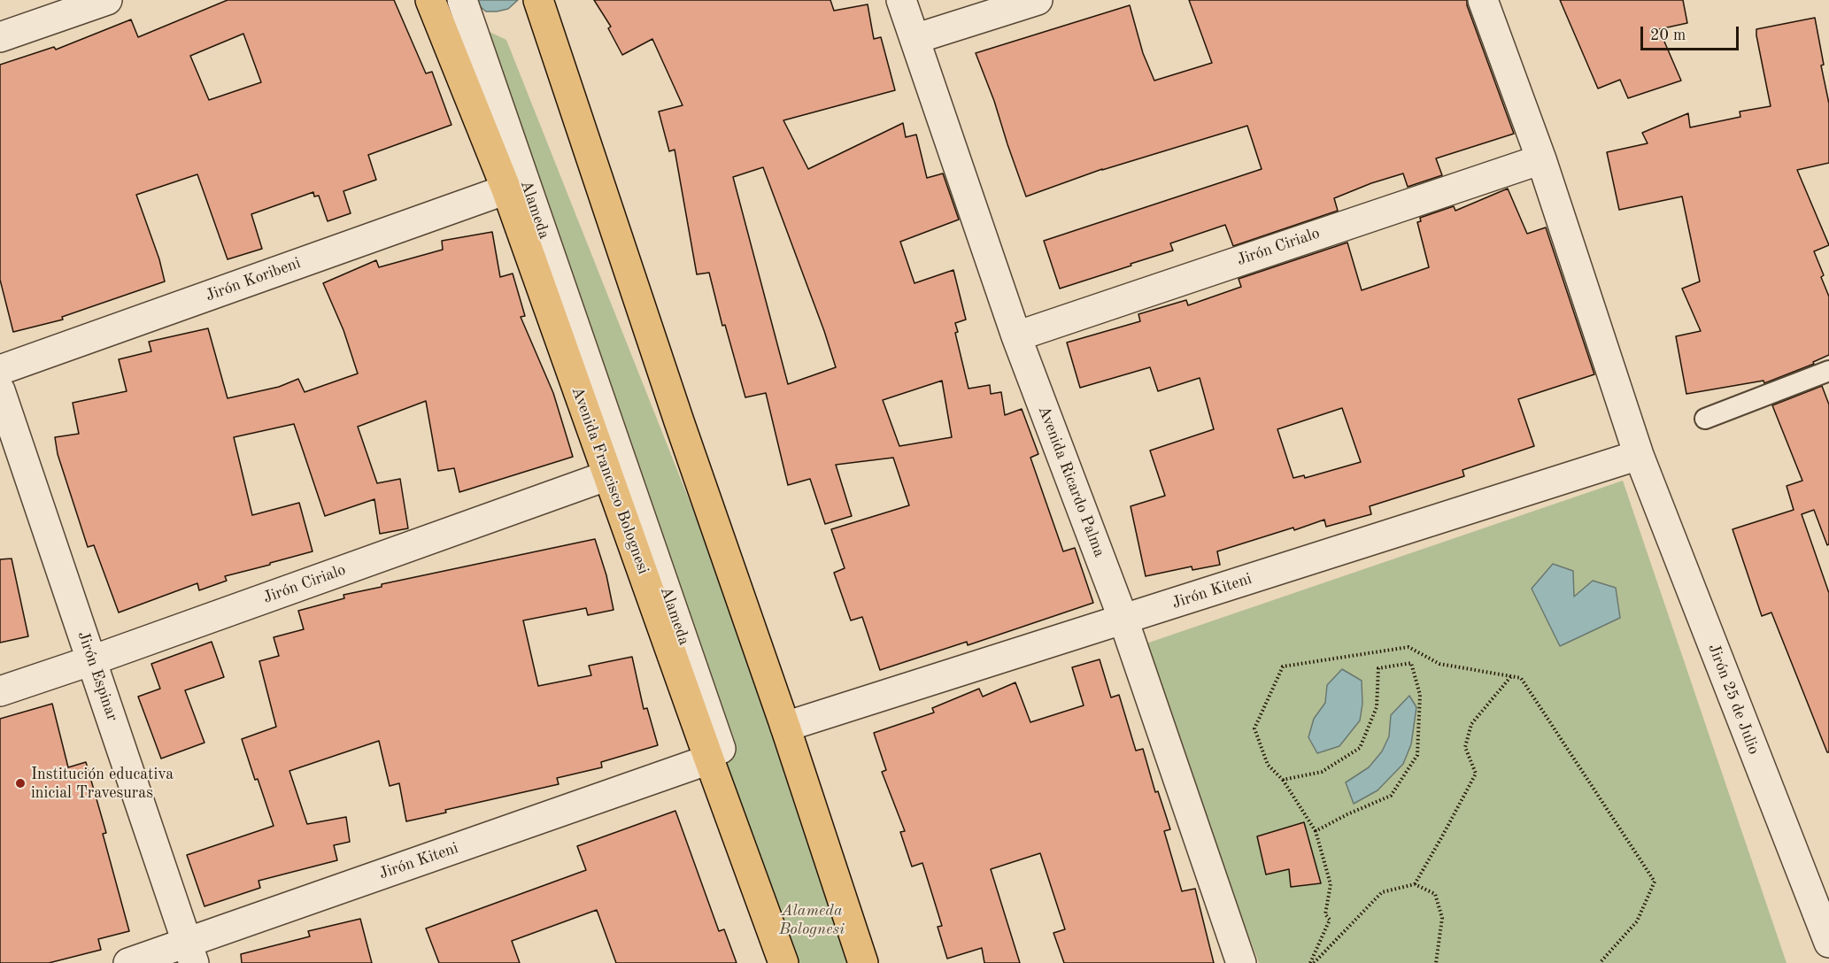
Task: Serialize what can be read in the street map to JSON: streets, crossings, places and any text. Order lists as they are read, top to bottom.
{
  "streets": {
    "main road": ["Avenida Francisco Bolognesi"],
    "street": [
      "Alameda",
      "Jirón Cirialo",
      "Jirón Koribeni",
      "Avenida Ricardo Palma",
      "Jirón Kiteni",
      "Jirón Espinar",
      "Jirón 25 de Julio"
    ]
  },
  "crossings": [
    ["Alameda", "Avenida Francisco Bolognesi"],
    ["Jirón Cirialo", "Avenida Francisco Bolognesi"],
    ["Jirón Cirialo", "Avenida Ricardo Palma"],
    ["Jirón Cirialo", "Jirón Espinar"],
    ["Jirón Cirialo", "Jirón 25 de Julio"],
    ["Jirón Koribeni", "Avenida Francisco Bolognesi"],
    ["Avenida Francisco Bolognesi", "Jirón Kiteni"],
    ["Avenida Ricardo Palma", "Jirón Kiteni"],
    ["Jirón Kiteni", "Jirón Espinar"],
    ["Jirón Kiteni", "Jirón 25 de Julio"]
  ],
  "parks": ["Alameda Bolognesi"],
  "places": ["Institución educativa inicial Travesuras"],
  "scale_bar": "20 m"
}
